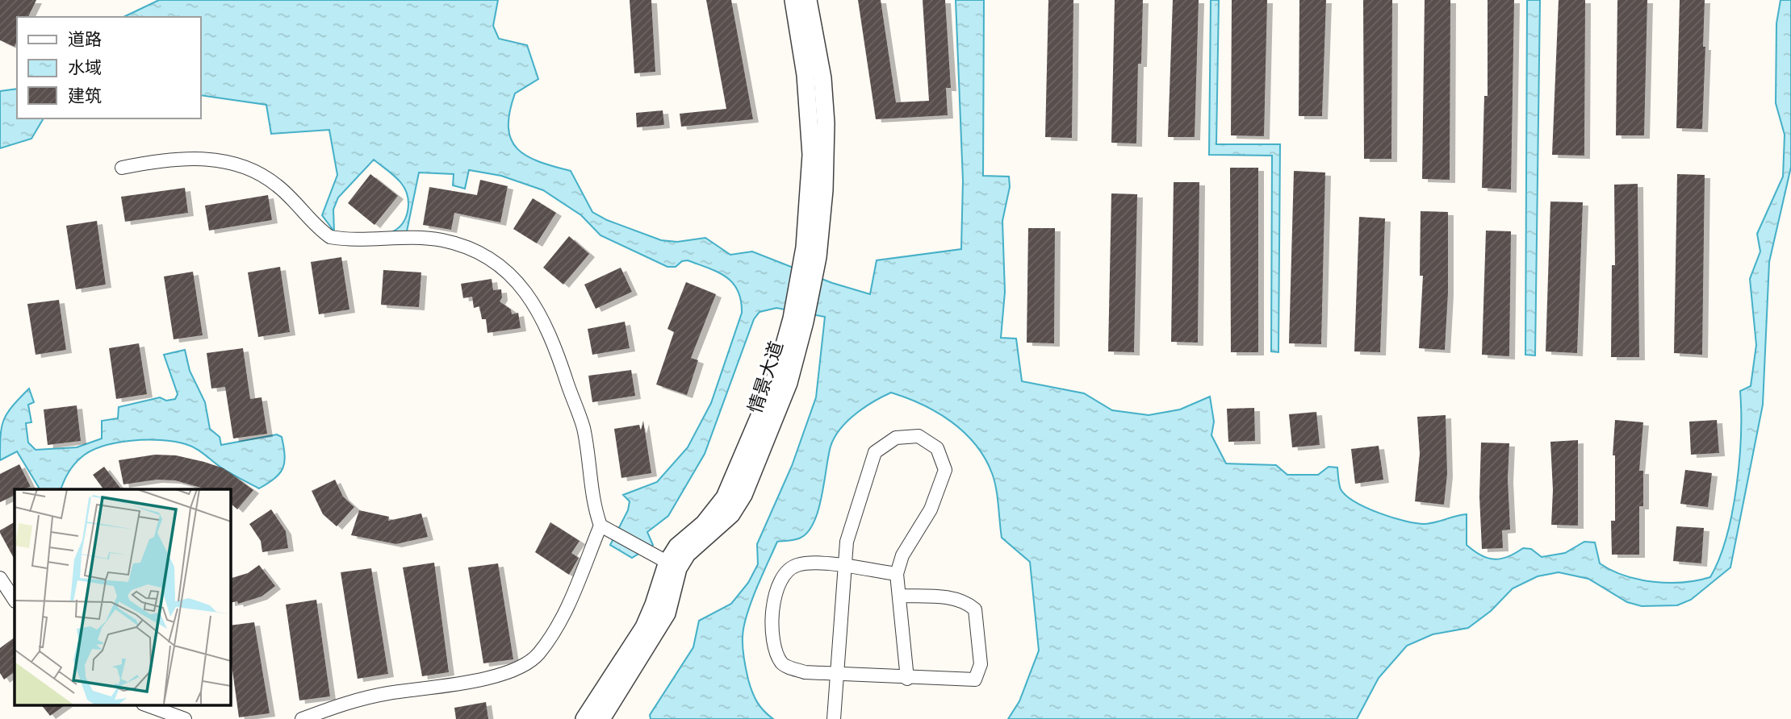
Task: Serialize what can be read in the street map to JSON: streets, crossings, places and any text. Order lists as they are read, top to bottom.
{
  "streets": {
    "street": ["情景大道"]
  },
  "legend": ["道路", "水域", "建筑"]
}
